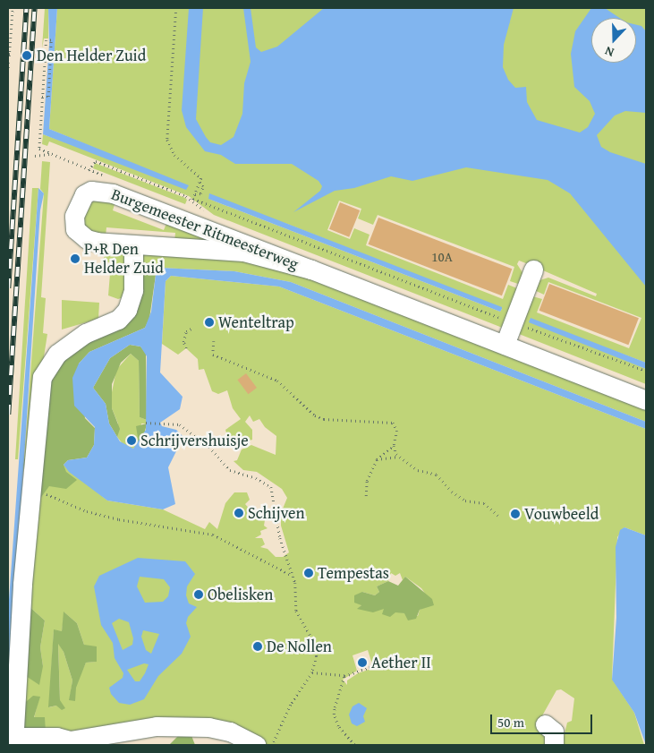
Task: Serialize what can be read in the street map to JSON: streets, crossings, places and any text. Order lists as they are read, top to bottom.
{
  "streets": {
    "street": ["Burgemeester Ritmeesterweg"]
  },
  "places": [
    "Den Helder Zuid",
    "P+R Den Helder Zuid",
    "Wenteltrap",
    "Schrijvershuisje",
    "Schijven",
    "Vouwbeeld",
    "Tempestas",
    "Obelisken",
    "De Nollen",
    "Aether II"
  ],
  "house_numbers": ["10A"],
  "scale_bar": "50 m",
  "north": "bottom"
}
